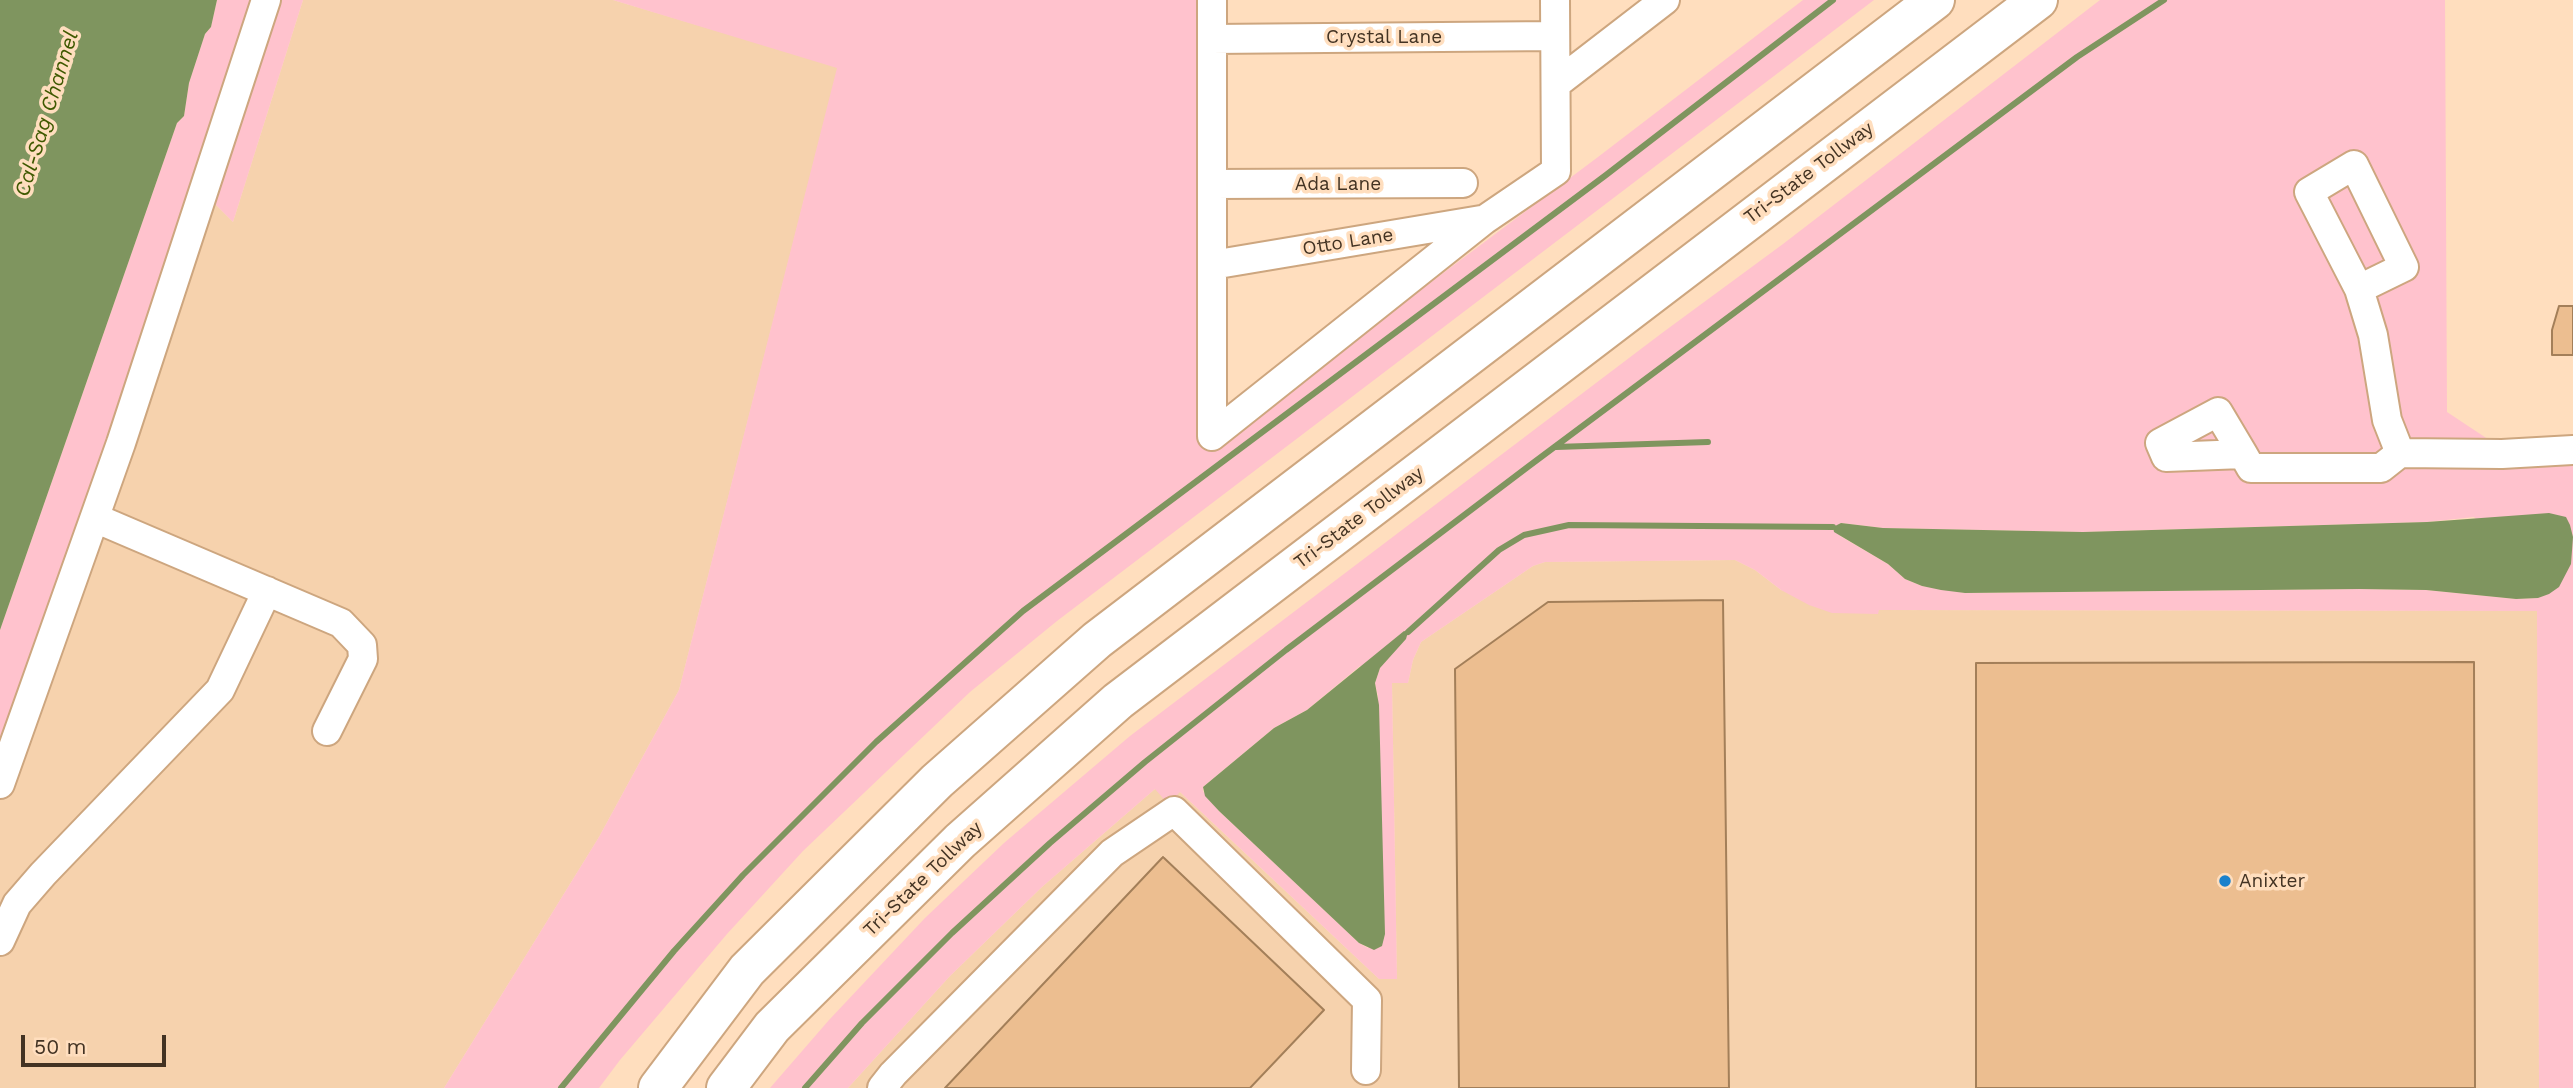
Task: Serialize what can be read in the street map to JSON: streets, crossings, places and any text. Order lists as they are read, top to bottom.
{
  "streets": {
    "highway": ["Tri-State Tollway"],
    "lane": ["Crystal Lane", "Ada Lane", "Otto Lane"]
  },
  "water": ["Cal-Sag Channel"],
  "places": ["Anixter"],
  "scale_bar": "50 m"
}
